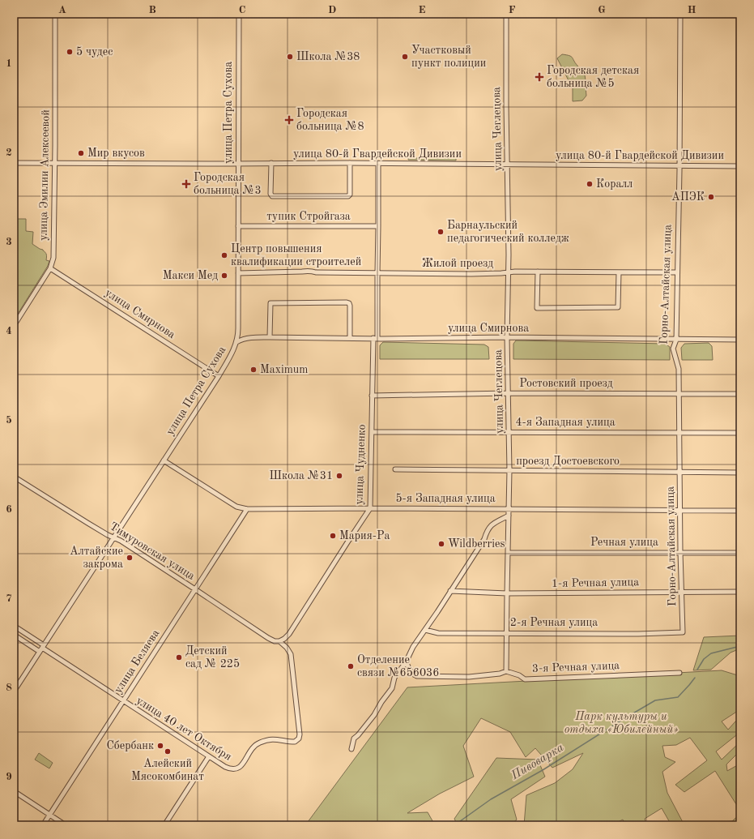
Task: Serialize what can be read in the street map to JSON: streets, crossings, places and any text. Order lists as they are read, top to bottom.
{
  "streets": {
    "street": [
      "улица Петра Сухова",
      "улица Чеглецова",
      "улица 80-й Гвардейской Дивизии",
      "улица Эмилии Алексеевой",
      "тупик Стройгаза",
      "Жилой проезд",
      "Горно-Алтайская улица",
      "улица Смирнова",
      "Ростовский проезд",
      "4-я Западная улица",
      "проезд Достоевского",
      "улица Чудненко",
      "5-я Западная улица",
      "Речная улица",
      "Тимуровская улица",
      "1-я Речная улица",
      "2-я Речная улица",
      "улица Беляева",
      "3-я Речная улица",
      "улица 40 лет Октября"
    ]
  },
  "crossings": [
    ["улица Петра Сухова", "улица 80-й Гвардейской Дивизии"],
    ["улица Петра Сухова", "тупик Стройгаза"],
    ["улица Петра Сухова", "Жилой проезд"],
    ["улица Петра Сухова", "улица Смирнова"],
    ["улица Петра Сухова", "5-я Западная улица"],
    ["улица Петра Сухова", "Тимуровская улица"],
    ["улица Петра Сухова", "улица 40 лет Октября"],
    ["улица Чеглецова", "улица 80-й Гвардейской Дивизии"],
    ["улица Чеглецова", "Жилой проезд"],
    ["улица Чеглецова", "улица Смирнова"],
    ["улица Чеглецова", "Ростовский проезд"],
    ["улица Чеглецова", "4-я Западная улица"],
    ["улица Чеглецова", "проезд Достоевского"],
    ["улица Чеглецова", "5-я Западная улица"],
    ["улица Чеглецова", "Речная улица"],
    ["улица Чеглецова", "1-я Речная улица"],
    ["улица Чеглецова", "2-я Речная улица"],
    ["улица Чеглецова", "3-я Речная улица"],
    ["улица 80-й Гвардейской Дивизии", "улица Эмилии Алексеевой"],
    ["улица 80-й Гвардейской Дивизии", "Горно-Алтайская улица"],
    ["улица 80-й Гвардейской Дивизии", "улица Чудненко"],
    ["улица Эмилии Алексеевой", "улица Смирнова"],
    ["тупик Стройгаза", "улица Чудненко"],
    ["Жилой проезд", "Горно-Алтайская улица"],
    ["Жилой проезд", "улица Чудненко"],
    ["Горно-Алтайская улица", "улица Смирнова"],
    ["Горно-Алтайская улица", "Ростовский проезд"],
    ["Горно-Алтайская улица", "4-я Западная улица"],
    ["Горно-Алтайская улица", "проезд Достоевского"],
    ["Горно-Алтайская улица", "5-я Западная улица"],
    ["Горно-Алтайская улица", "Речная улица"],
    ["Горно-Алтайская улица", "1-я Речная улица"],
    ["Горно-Алтайская улица", "2-я Речная улица"],
    ["улица Смирнова", "улица Чудненко"],
    ["Ростовский проезд", "улица Чудненко"],
    ["4-я Западная улица", "улица Чудненко"],
    ["улица Чудненко", "5-я Западная улица"],
    ["улица Чудненко", "Тимуровская улица"],
    ["улица Чудненко", "улица 40 лет Октября"],
    ["5-я Западная улица", "улица Беляева"],
    ["Тимуровская улица", "улица Беляева"],
    ["Тимуровская улица", "улица 40 лет Октября"],
    ["улица Беляева", "улица 40 лет Октября"]
  ],
  "water": ["Пивоварка"],
  "parks": ["Парк культуры и отдыха «Юбилейный»"],
  "places": {
    "other": [
      "5 чудес",
      "Школа №38",
      "Участковый пункт полиции",
      "Мир вкусов",
      "Коралл",
      "АПЭК",
      "Барнаульский педагогический колледж",
      "Центр повышения квалификации строителей",
      "Макси Мед",
      "Maximum",
      "Школа №31",
      "Мария-Ра",
      "Wildberries",
      "Алтайские закрома",
      "Детский сад № 225",
      "Отделение связи №656036",
      "Сбербанк",
      "Алейский Мясокомбинат"
    ],
    "health": ["Городская детская больница №5", "Городская больница №8", "Городская больница №3"]
  },
  "grid": {
    "columns": [
      "A",
      "B",
      "C",
      "D",
      "E",
      "F",
      "G",
      "H"
    ],
    "rows": [
      "1",
      "2",
      "3",
      "4",
      "5",
      "6",
      "7",
      "8",
      "9"
    ]
  }
}
